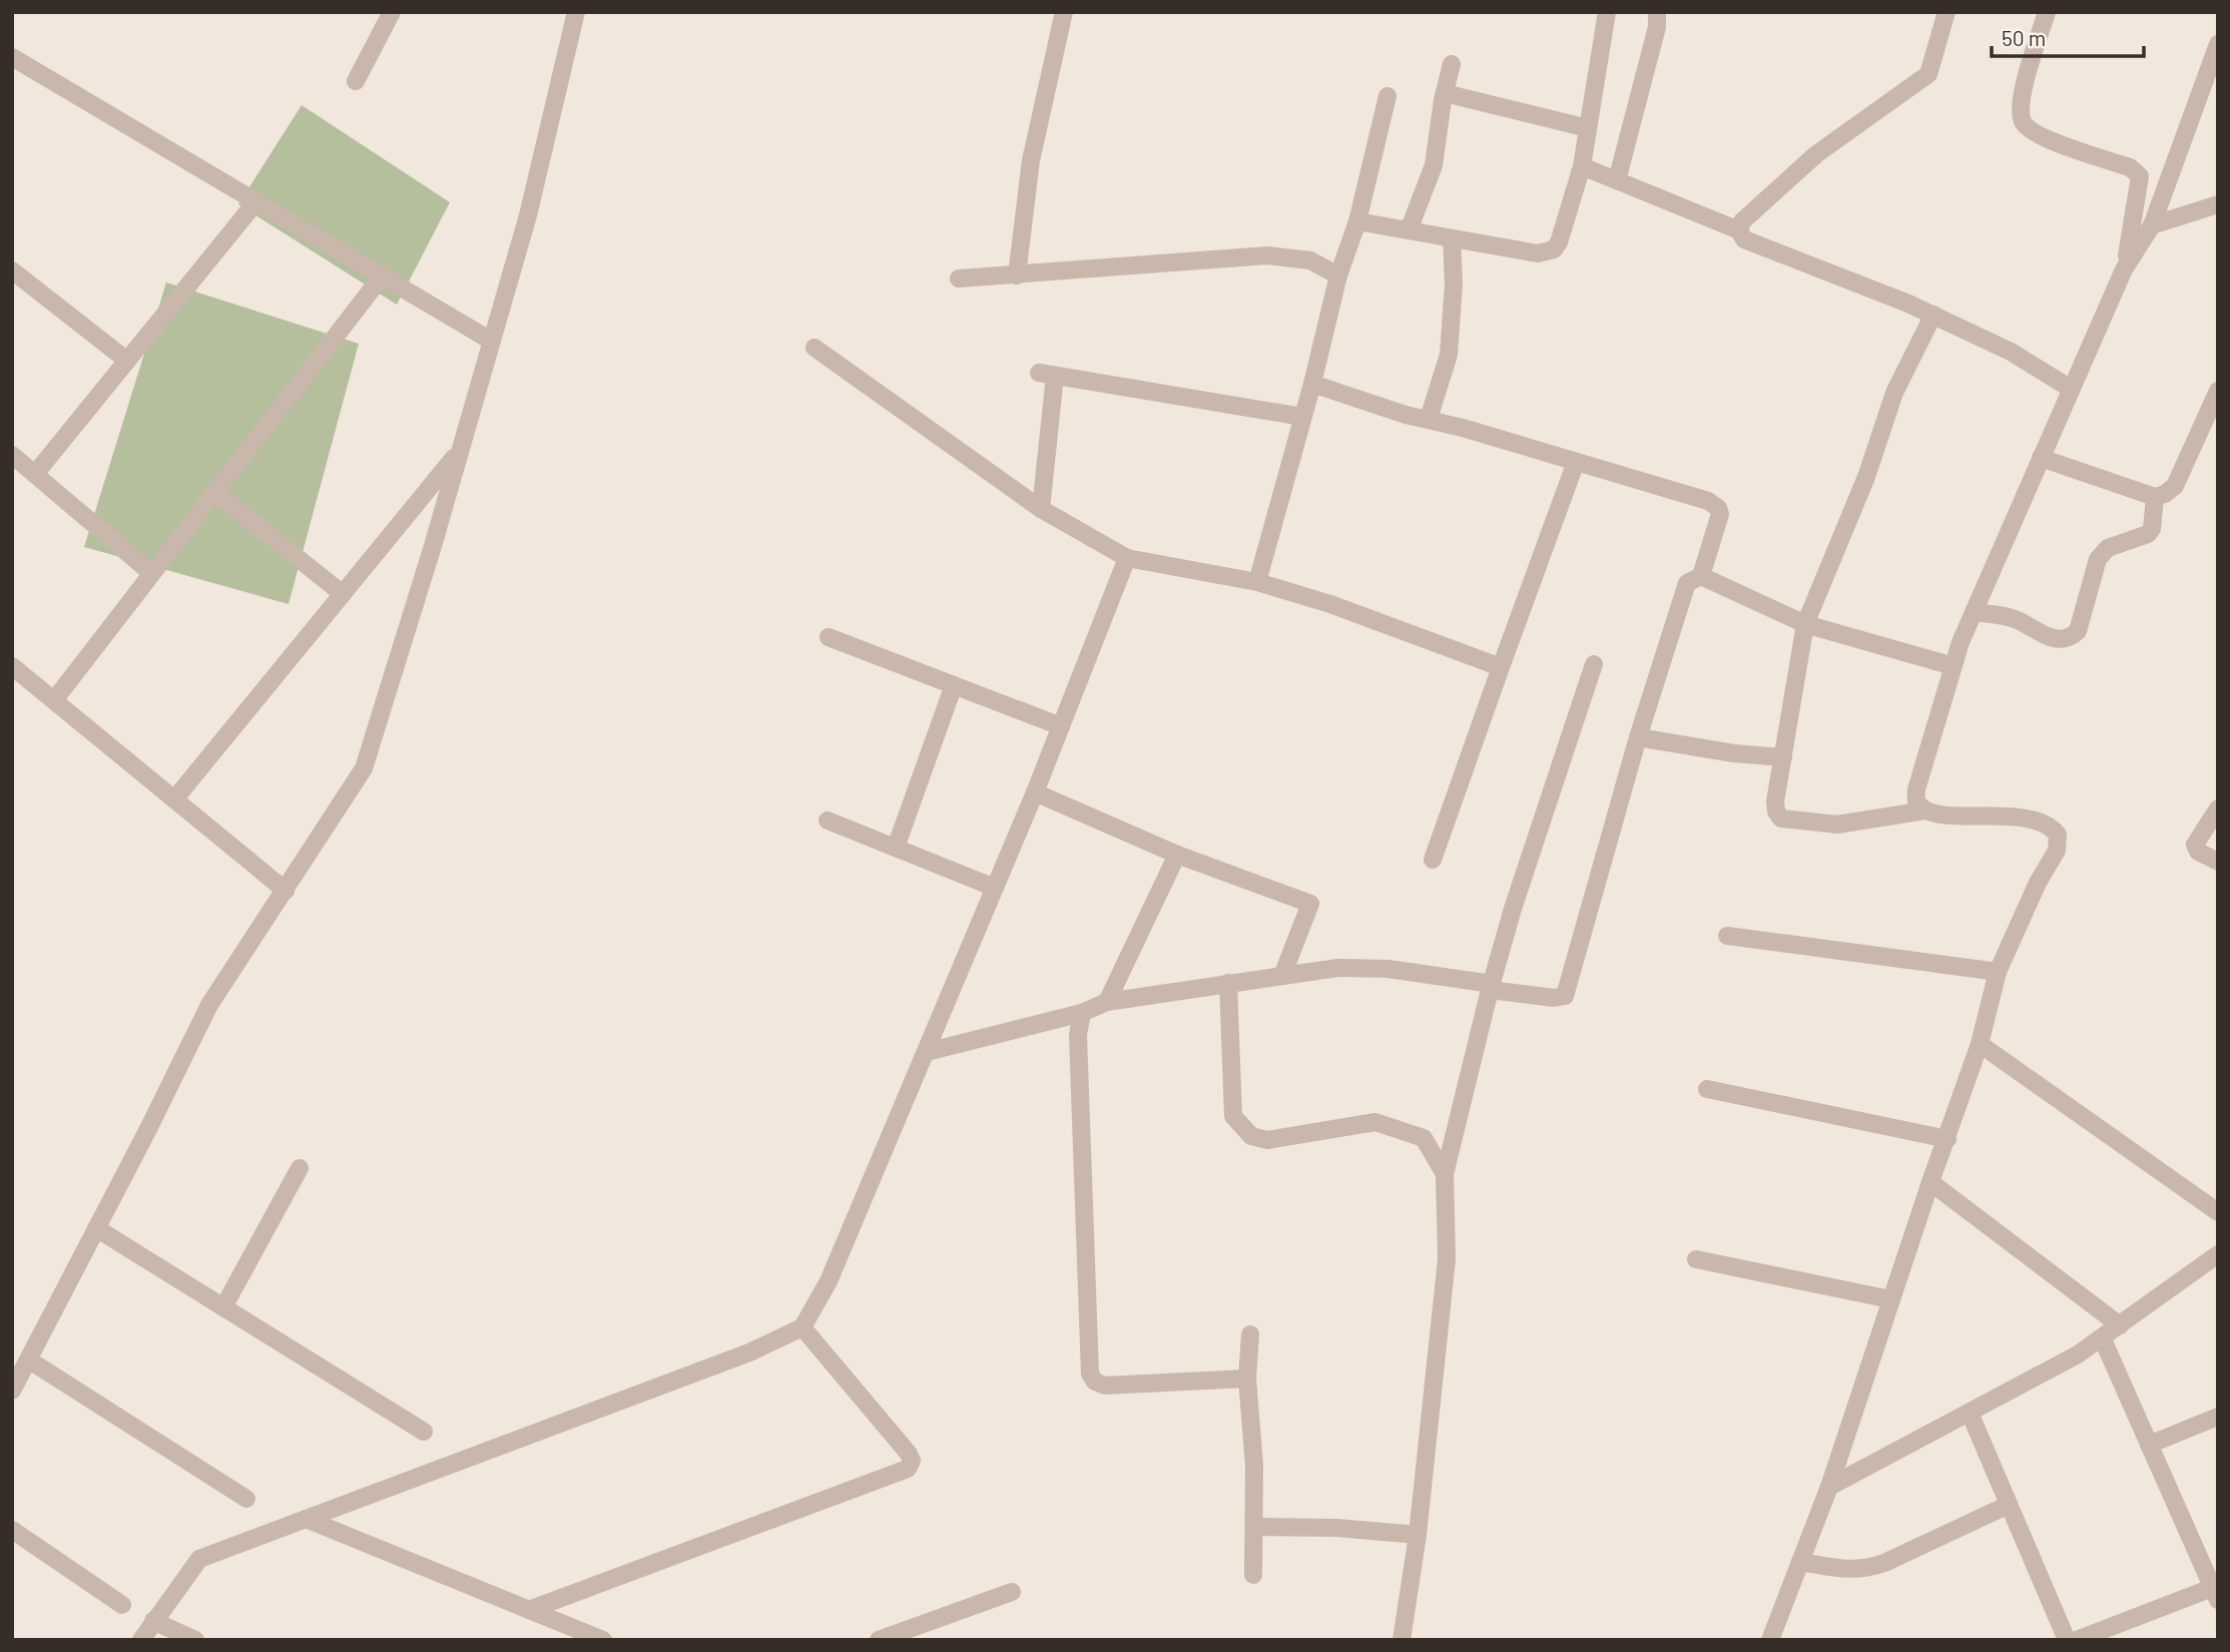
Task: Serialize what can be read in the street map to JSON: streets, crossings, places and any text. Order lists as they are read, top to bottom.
{
  "scale_bar": "50 m"
}
